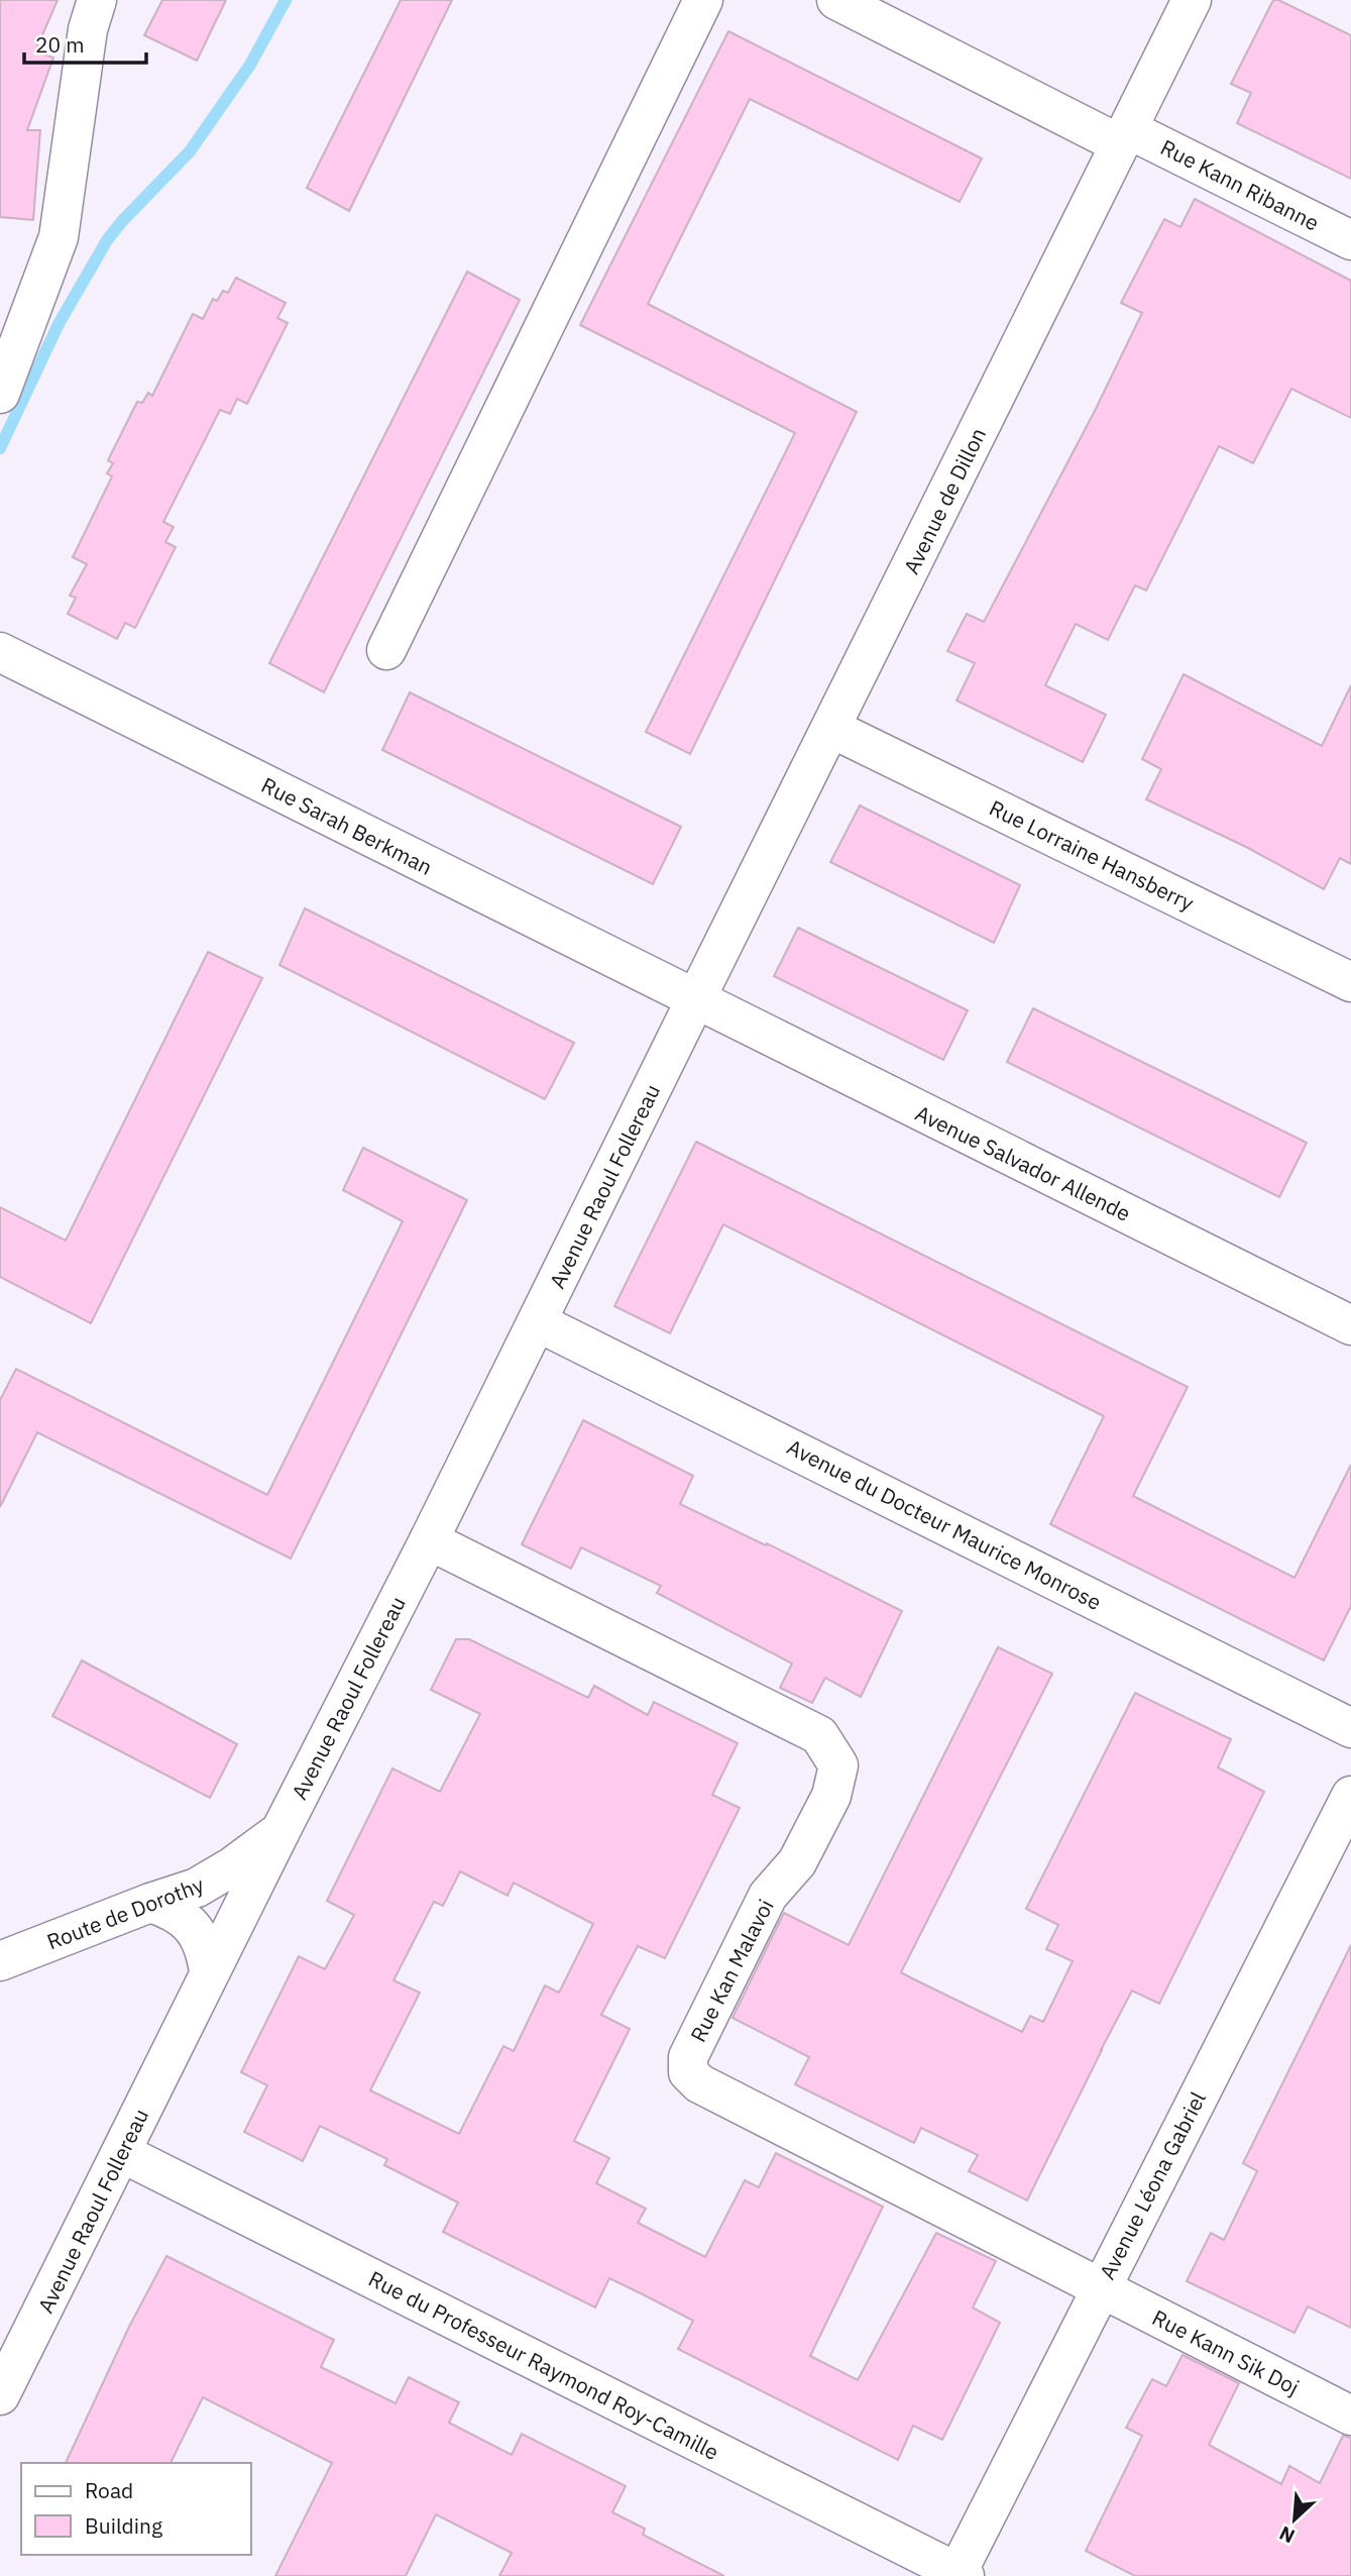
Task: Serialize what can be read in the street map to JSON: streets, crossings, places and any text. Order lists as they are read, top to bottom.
{
  "streets": {
    "street": [
      "Rue Kann Ribanne",
      "Avenue de Dillon",
      "Rue Sarah Berkman",
      "Rue Lorraine Hansberry",
      "Avenue Salvador Allende",
      "Avenue Raoul Follereau",
      "Avenue du Docteur Maurice Monrose",
      "Route de Dorothy",
      "Rue Kan Malavoi",
      "Avenue Léona Gabriel",
      "Rue Kann Sik Doj",
      "Rue du Professeur Raymond Roy-Camille"
    ]
  },
  "crossings": [
    ["Rue Kann Ribanne", "Avenue de Dillon"],
    ["Avenue de Dillon", "Rue Sarah Berkman"],
    ["Avenue de Dillon", "Rue Lorraine Hansberry"],
    ["Avenue de Dillon", "Avenue Salvador Allende"],
    ["Avenue de Dillon", "Avenue Raoul Follereau"],
    ["Rue Sarah Berkman", "Avenue Salvador Allende"],
    ["Rue Sarah Berkman", "Avenue Raoul Follereau"],
    ["Avenue Salvador Allende", "Avenue Raoul Follereau"],
    ["Avenue Raoul Follereau", "Avenue du Docteur Maurice Monrose"],
    ["Avenue Raoul Follereau", "Route de Dorothy"],
    ["Avenue Raoul Follereau", "Rue Kan Malavoi"],
    ["Avenue Raoul Follereau", "Rue du Professeur Raymond Roy-Camille"],
    ["Rue Kan Malavoi", "Avenue Léona Gabriel"],
    ["Rue Kan Malavoi", "Rue Kann Sik Doj"],
    ["Avenue Léona Gabriel", "Rue Kann Sik Doj"],
    ["Avenue Léona Gabriel", "Rue du Professeur Raymond Roy-Camille"]
  ],
  "legend": ["Road", "Building"],
  "scale_bar": "20 m",
  "north": "bottom left"
}
